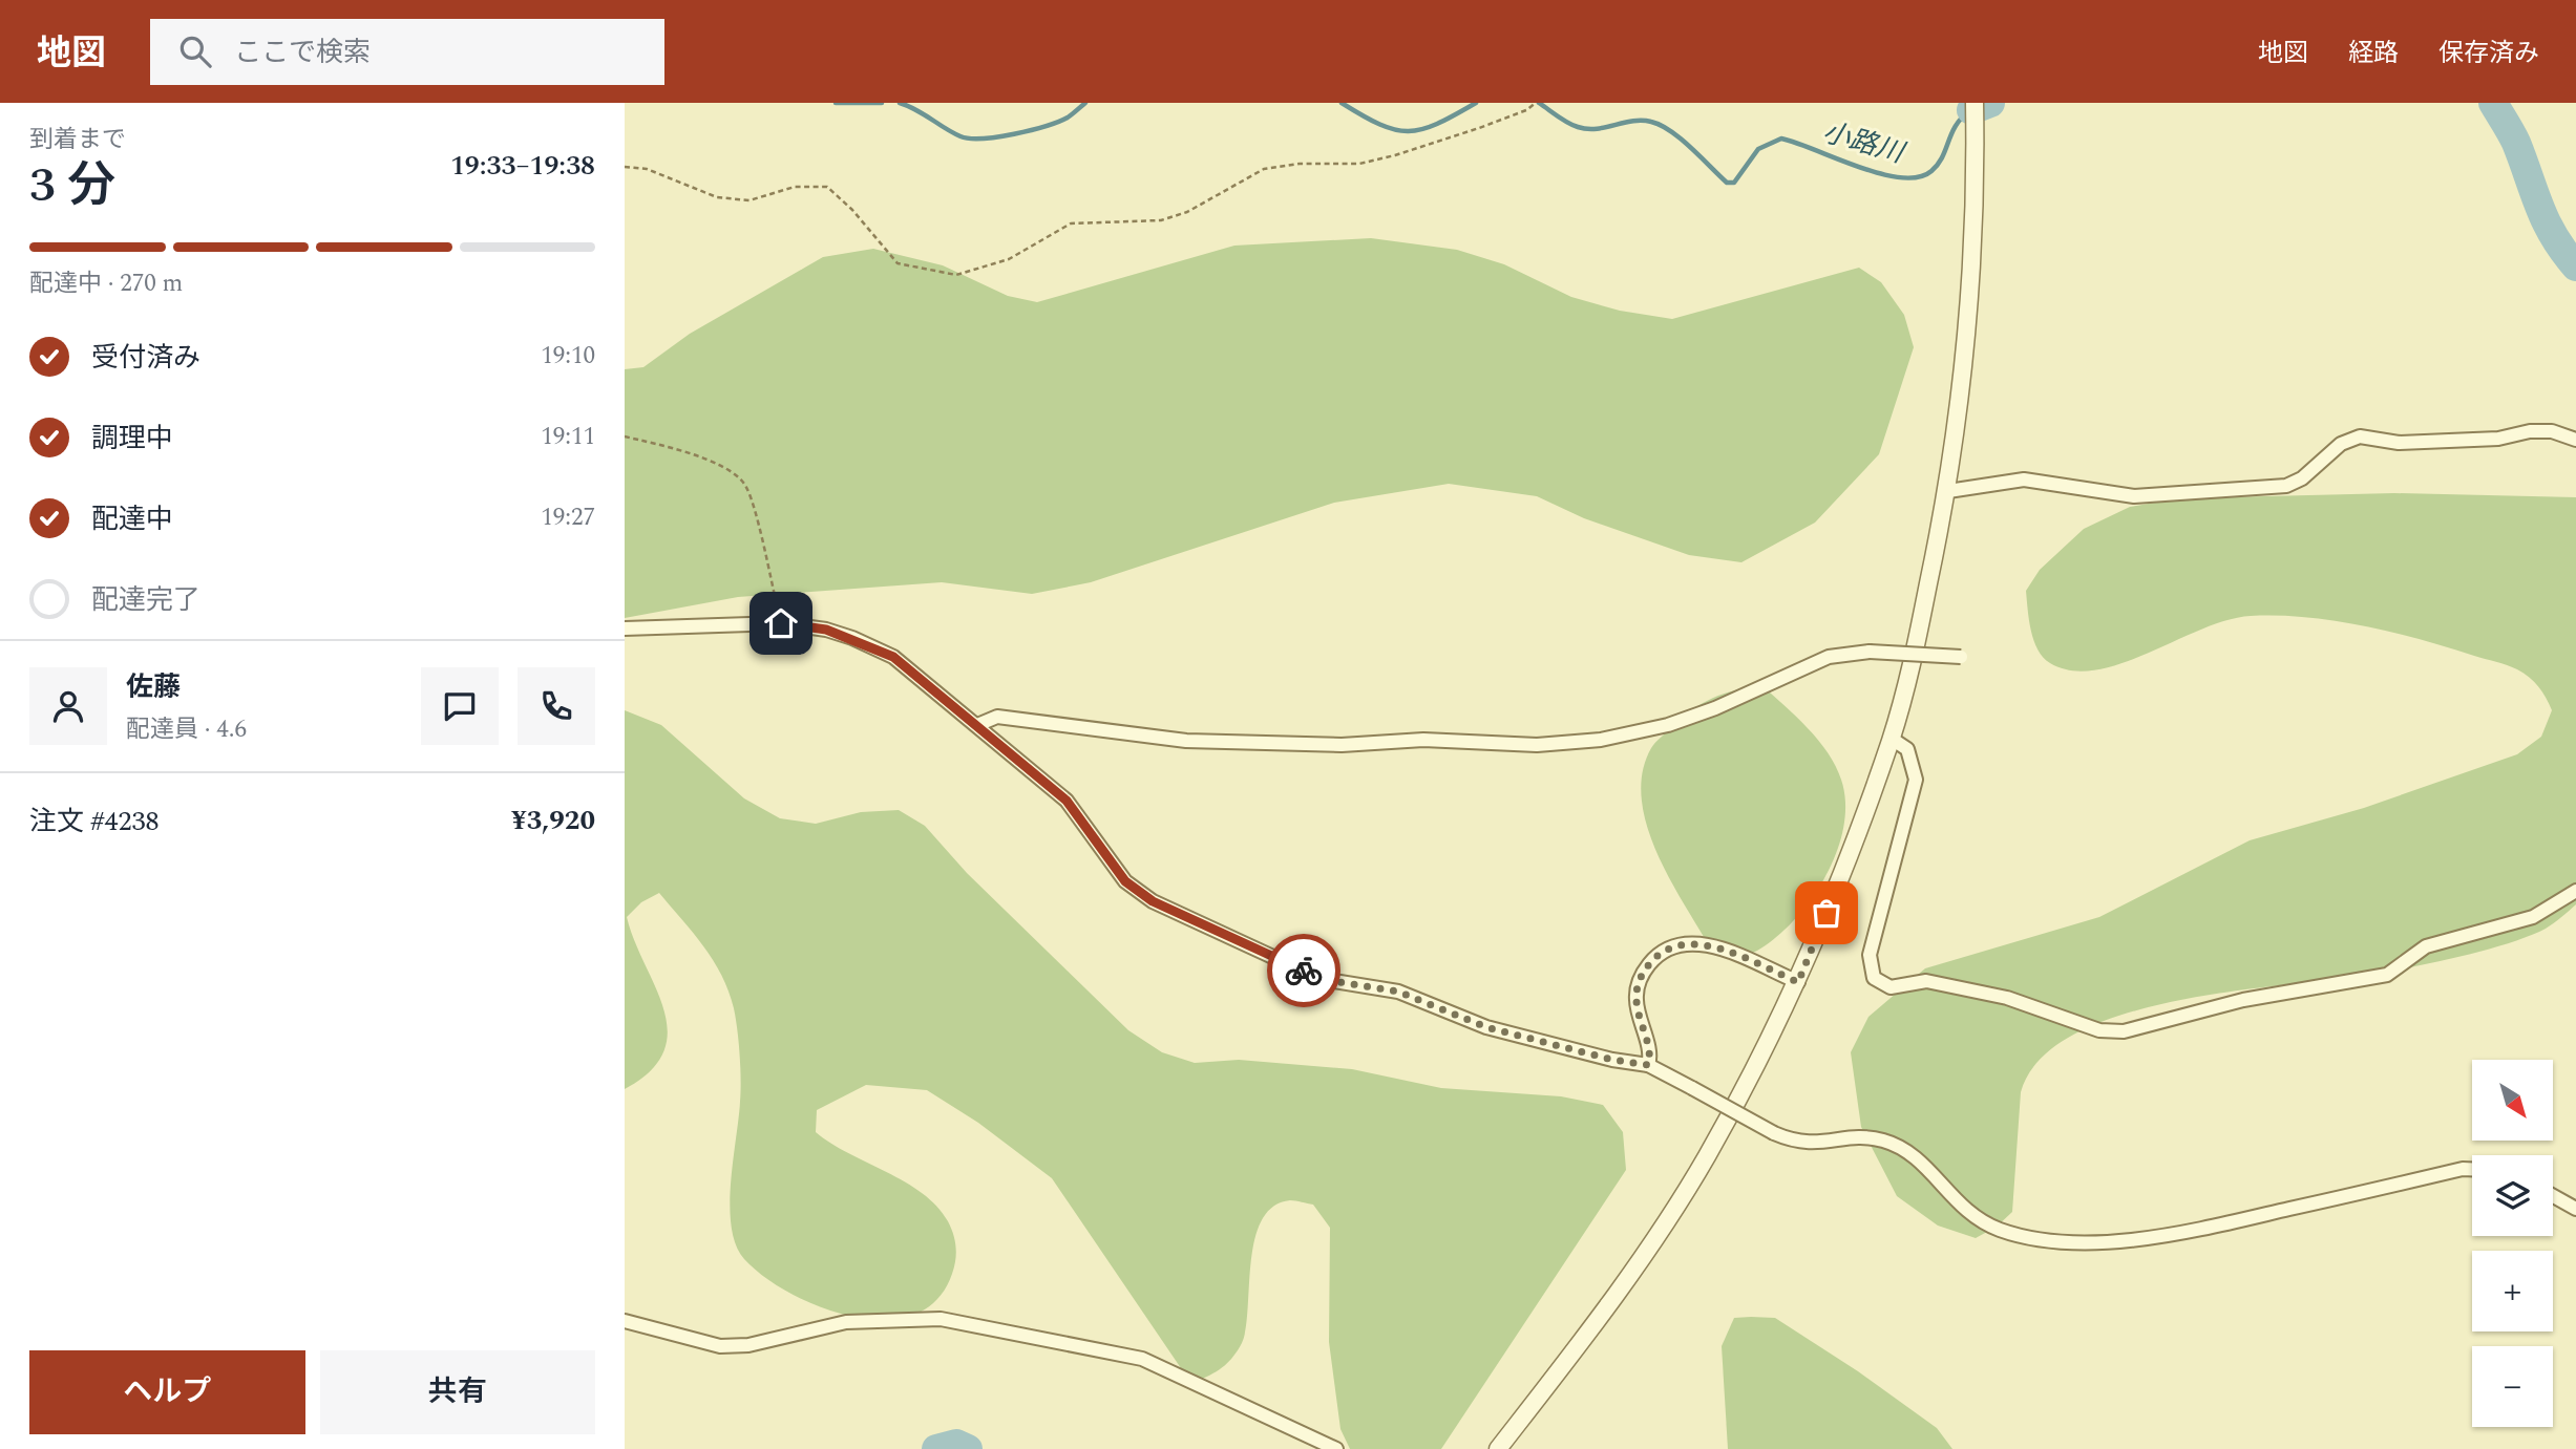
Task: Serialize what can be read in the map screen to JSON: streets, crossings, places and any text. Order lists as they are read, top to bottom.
{
  "water": ["小路川"],
  "north": "bottom right",
  "page": {
    "header": "地図",
    "search": "ここで検索",
    "nav": ["地図", "経路", "保存済み"],
    "heading": ["3 分", "到着まで", "19:33–19:38"],
    "panel": [
      "佐藤",
      "配達員 · 4.6",
      "注文 #4238",
      "¥3,920"
    ],
    "bar": "配達中 · 270 m",
    "list": [
      ["受付済み", "19:10"],
      ["調理中", "19:11"],
      ["配達中", "19:27"],
      "配達完了"
    ],
    "map_buttons": ["+", "−"],
    "buttons": ["ヘルプ", "共有"]
  }
}
